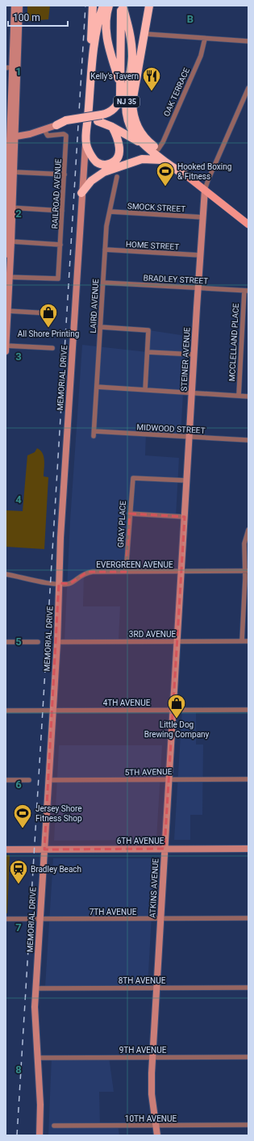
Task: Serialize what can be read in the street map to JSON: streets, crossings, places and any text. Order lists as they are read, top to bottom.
{
  "streets": {
    "highway": ["NJ 35"],
    "street": [
      "OAK TERRACE",
      "RAILROAD AVENUE",
      "SMOCK STREET",
      "HOME STREET",
      "BRADLEY STREET",
      "LAIRD AVENUE",
      "MCCLELLAND PLACE",
      "STEINER AVENUE",
      "MEMORIAL DRIVE",
      "MIDWOOD STREET",
      "GRAY PLACE",
      "EVERGREEN AVENUE",
      "3RD AVENUE",
      "4TH AVENUE",
      "5TH AVENUE",
      "6TH AVENUE",
      "ATKINS AVENUE",
      "7TH AVENUE",
      "8TH AVENUE",
      "9TH AVENUE",
      "10TH AVENUE"
    ]
  },
  "crossings": [
    ["OAK TERRACE", "NJ 35"],
    ["NJ 35", "STEINER AVENUE"],
    ["SMOCK STREET", "LAIRD AVENUE"],
    ["SMOCK STREET", "STEINER AVENUE"],
    ["HOME STREET", "LAIRD AVENUE"],
    ["HOME STREET", "STEINER AVENUE"],
    ["BRADLEY STREET", "LAIRD AVENUE"],
    ["BRADLEY STREET", "MCCLELLAND PLACE"],
    ["BRADLEY STREET", "STEINER AVENUE"],
    ["LAIRD AVENUE", "MIDWOOD STREET"],
    ["STEINER AVENUE", "MIDWOOD STREET"],
    ["STEINER AVENUE", "GRAY PLACE"],
    ["STEINER AVENUE", "EVERGREEN AVENUE"],
    ["STEINER AVENUE", "3RD AVENUE"],
    ["STEINER AVENUE", "ATKINS AVENUE"],
    ["MEMORIAL DRIVE", "EVERGREEN AVENUE"],
    ["MEMORIAL DRIVE", "3RD AVENUE"],
    ["MEMORIAL DRIVE", "4TH AVENUE"],
    ["MEMORIAL DRIVE", "5TH AVENUE"],
    ["MEMORIAL DRIVE", "6TH AVENUE"],
    ["MEMORIAL DRIVE", "7TH AVENUE"],
    ["MEMORIAL DRIVE", "8TH AVENUE"],
    ["MEMORIAL DRIVE", "9TH AVENUE"],
    ["GRAY PLACE", "EVERGREEN AVENUE"],
    ["3RD AVENUE", "ATKINS AVENUE"],
    ["4TH AVENUE", "ATKINS AVENUE"],
    ["5TH AVENUE", "ATKINS AVENUE"],
    ["6TH AVENUE", "ATKINS AVENUE"],
    ["ATKINS AVENUE", "7TH AVENUE"],
    ["ATKINS AVENUE", "8TH AVENUE"],
    ["ATKINS AVENUE", "9TH AVENUE"],
    ["ATKINS AVENUE", "10TH AVENUE"]
  ],
  "places": {
    "restaurant": ["Kelly's Tavern"],
    "sports": ["Hooked Boxing & Fitness", "Jersey Shore Fitness Shop"],
    "shop": ["All Shore Printing", "Little Dog Brewing Company"],
    "station": ["Bradley Beach"]
  },
  "scale_bar": "100 m",
  "grid": {
    "columns": ["B"],
    "rows": [
      "1",
      "2",
      "3",
      "4",
      "5",
      "6",
      "7",
      "8"
    ]
  }
}
